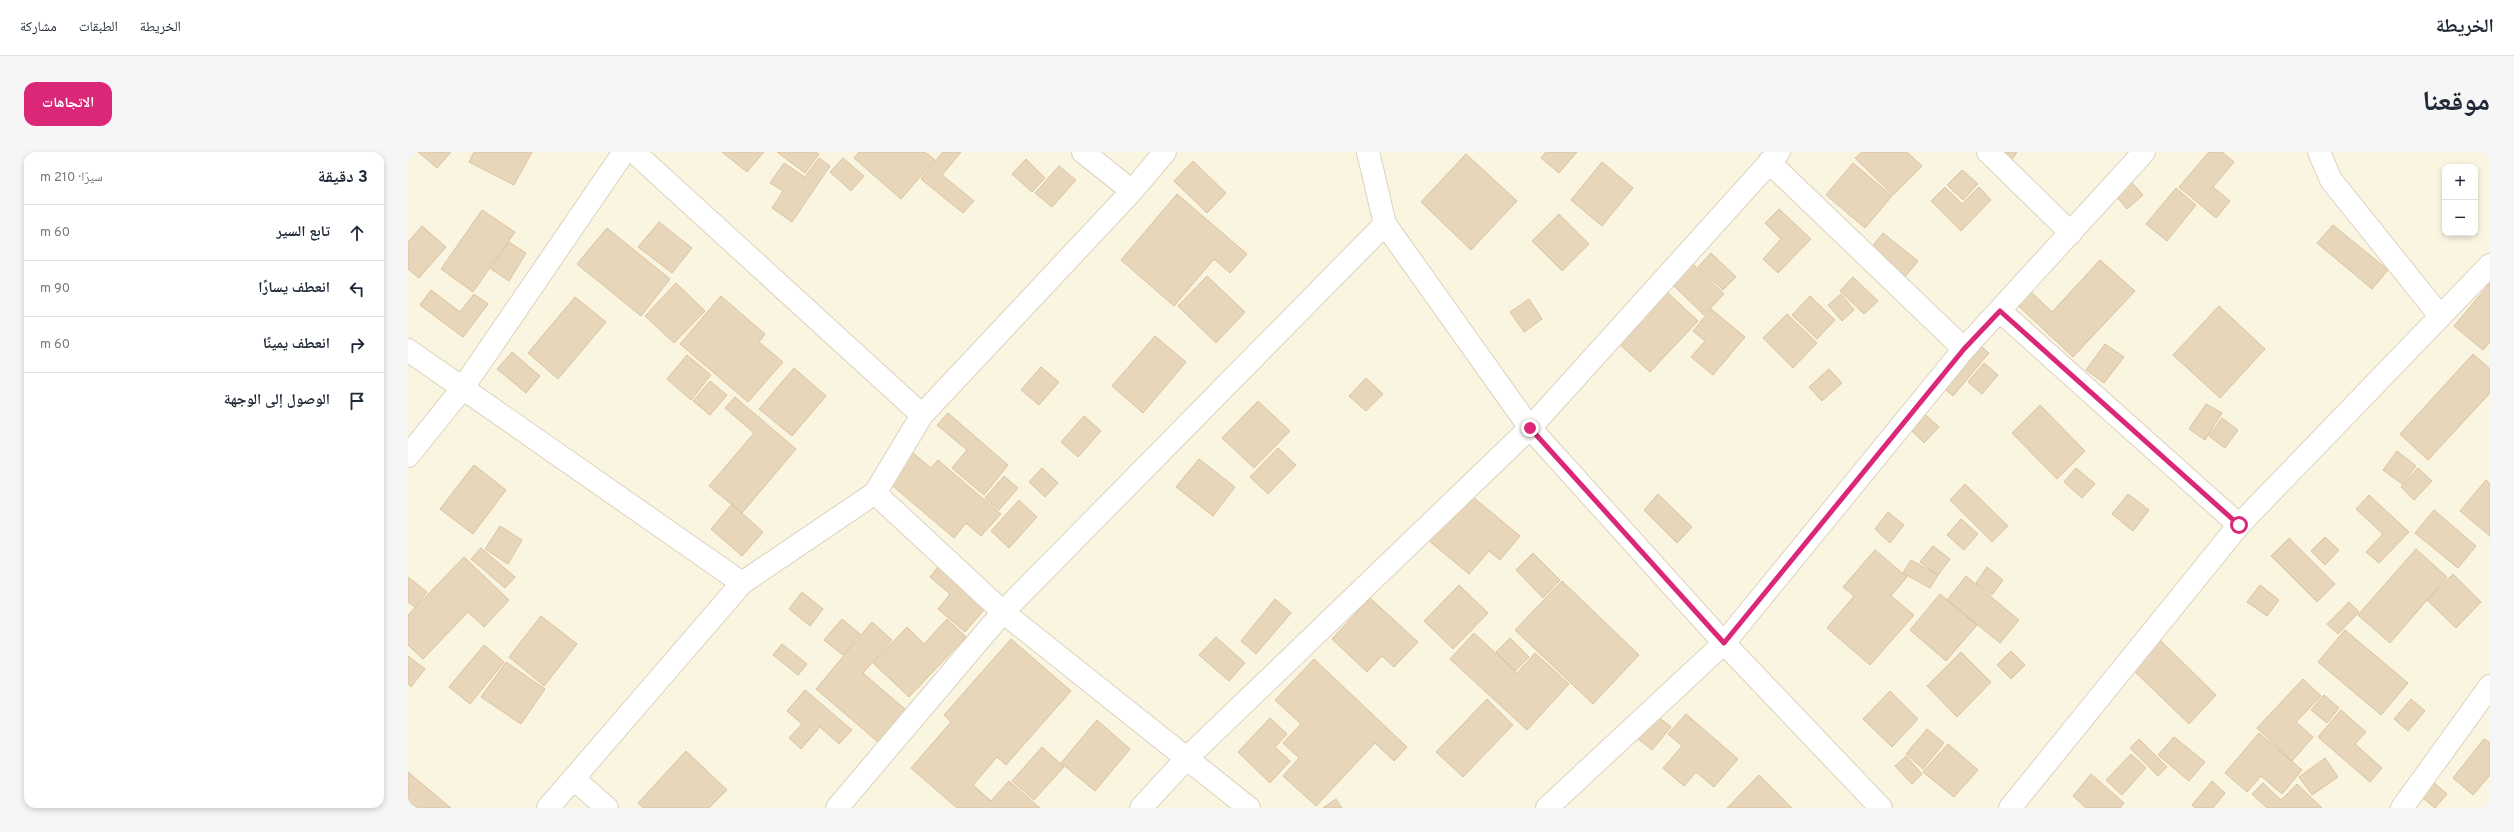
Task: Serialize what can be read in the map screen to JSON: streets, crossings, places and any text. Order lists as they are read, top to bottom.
{
  "page": {
    "header": "الخريطة",
    "nav": ["الخريطة", "الطبقات", "مشاركة"],
    "title": "موقعنا",
    "buttons": "الاتجاهات",
    "heading": ["3 دقيقة", "سيرًا · 210 m"],
    "map_buttons": ["+", "−"],
    "list": [
      ["تابع السير", "60 m"],
      ["انعطف يسارًا", "90 m"],
      ["انعطف يمينًا", "60 m"],
      "الوصول إلى الوجهة"
    ]
  }
}
